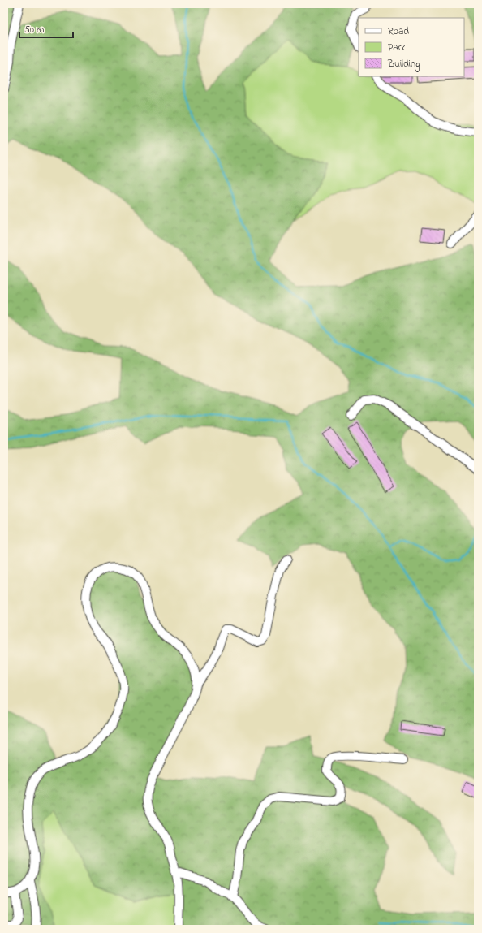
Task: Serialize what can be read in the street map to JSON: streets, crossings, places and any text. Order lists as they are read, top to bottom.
{
  "legend": ["Road", "Park", "Building"],
  "scale_bar": "50 m"
}
